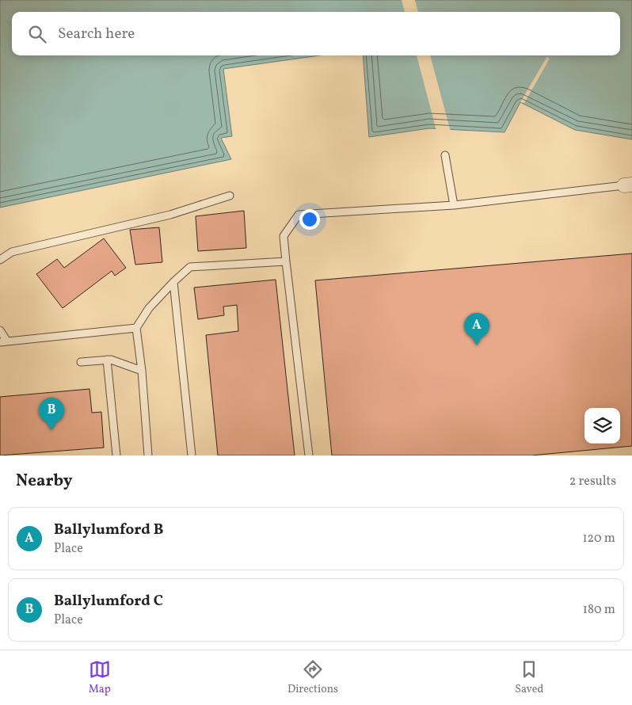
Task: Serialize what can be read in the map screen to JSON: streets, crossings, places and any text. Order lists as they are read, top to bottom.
{
  "page": {
    "search": "Search here",
    "pins": ["A", "B"],
    "heading": ["Nearby", "2 results"],
    "list": [
      {
        "mark": "A",
        "name": "Ballylumford B",
        "note": "Place",
        "value": "120 m"
      },
      {
        "mark": "B",
        "name": "Ballylumford C",
        "note": "Place",
        "value": "180 m"
      }
    ],
    "nav": ["Map", "Directions", "Saved"]
  }
}
